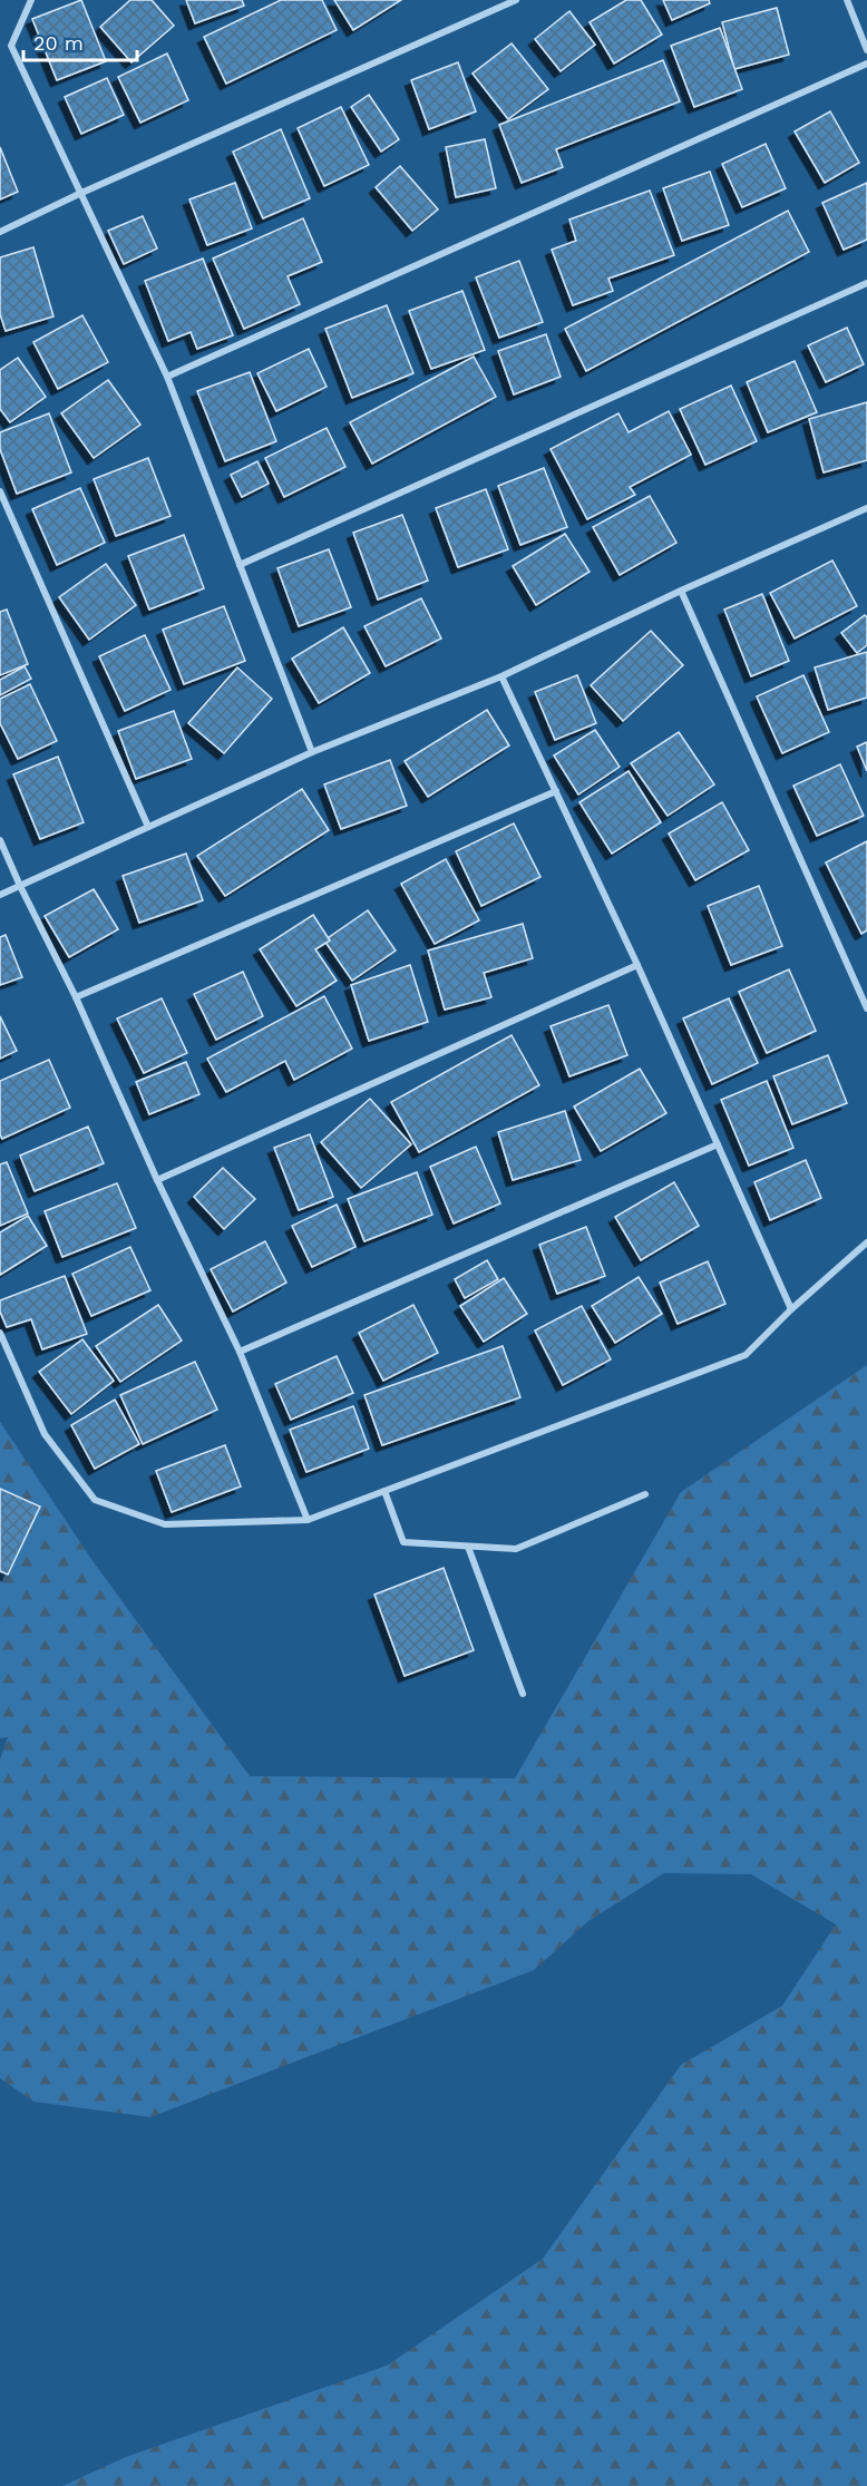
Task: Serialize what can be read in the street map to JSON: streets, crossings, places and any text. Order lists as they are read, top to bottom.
{
  "scale_bar": "20 m"
}
